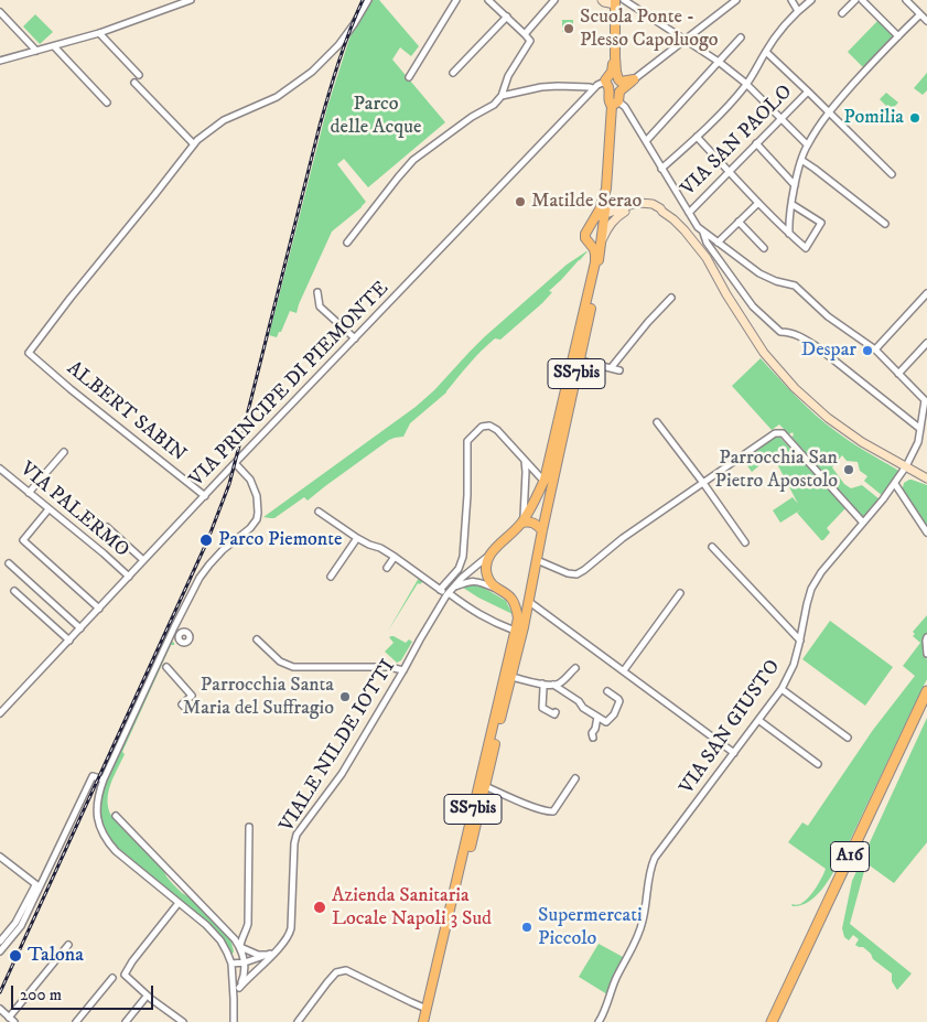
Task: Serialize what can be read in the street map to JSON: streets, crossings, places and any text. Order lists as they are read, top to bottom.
{
  "streets": {
    "highway": ["A16"],
    "main road": ["SS7bis"],
    "street": [
      "VIA SAN PAOLO",
      "VIA PRINCIPE DI PIEMONTE",
      "ALBERT SABIN",
      "VIA PALERMO",
      "VIA SAN GIUSTO",
      "VIALE NILDE IOTTI"
    ]
  },
  "crossings": [
    ["SS7bis", "VIA PRINCIPE DI PIEMONTE"],
    ["SS7bis", "VIALE NILDE IOTTI"],
    ["VIA PRINCIPE DI PIEMONTE", "ALBERT SABIN"],
    ["VIA PRINCIPE DI PIEMONTE", "VIA PALERMO"]
  ],
  "parks": ["Parco delle Acque"],
  "places": [
    "Scuola Ponte - Plesso Capoluogo",
    "Pomilia",
    "Matilde Serao",
    "Despar",
    "Parrocchia San Pietro Apostolo",
    "Parco Piemonte",
    "Parrocchia Santa Maria del Suffragio",
    "Azienda Sanitaria Locale Napoli 3 Sud",
    "Supermercati Piccolo",
    "Talona"
  ],
  "scale_bar": "200 m"
}
